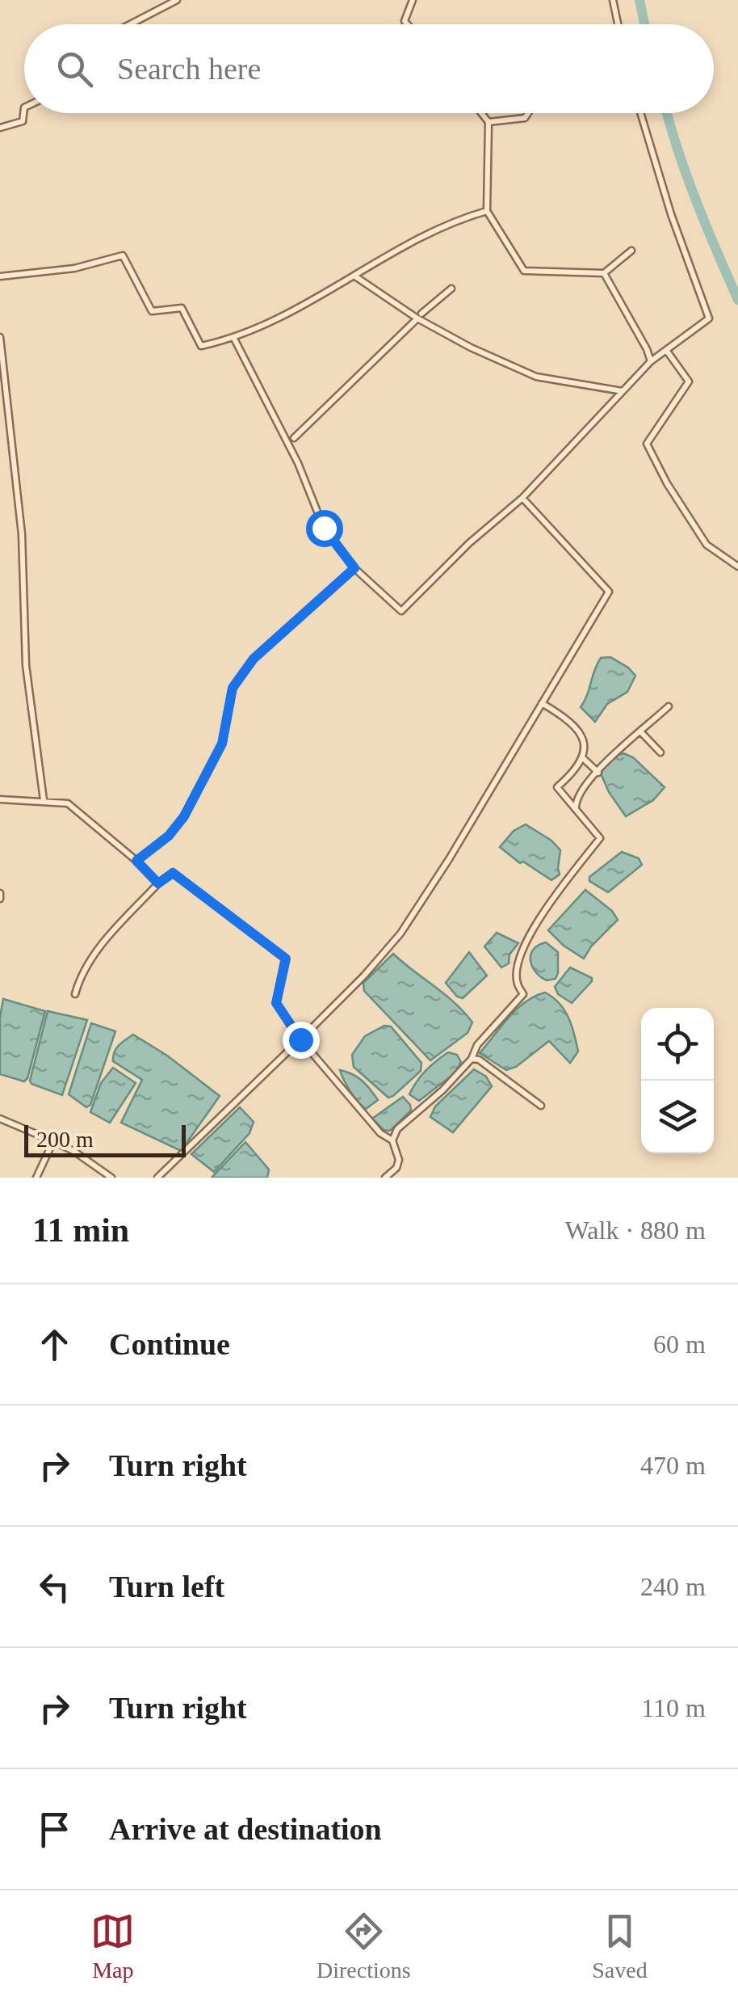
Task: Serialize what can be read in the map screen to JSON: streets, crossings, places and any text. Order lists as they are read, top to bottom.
{
  "scale_bar": "200 m",
  "page": {
    "search": "Search here",
    "scale": "200 m",
    "heading": ["11 min", "Walk · 880 m"],
    "list": [
      ["Continue", "60 m"],
      ["Turn right", "470 m"],
      ["Turn left", "240 m"],
      ["Turn right", "110 m"],
      "Arrive at destination"
    ],
    "nav": ["Map", "Directions", "Saved"]
  }
}
